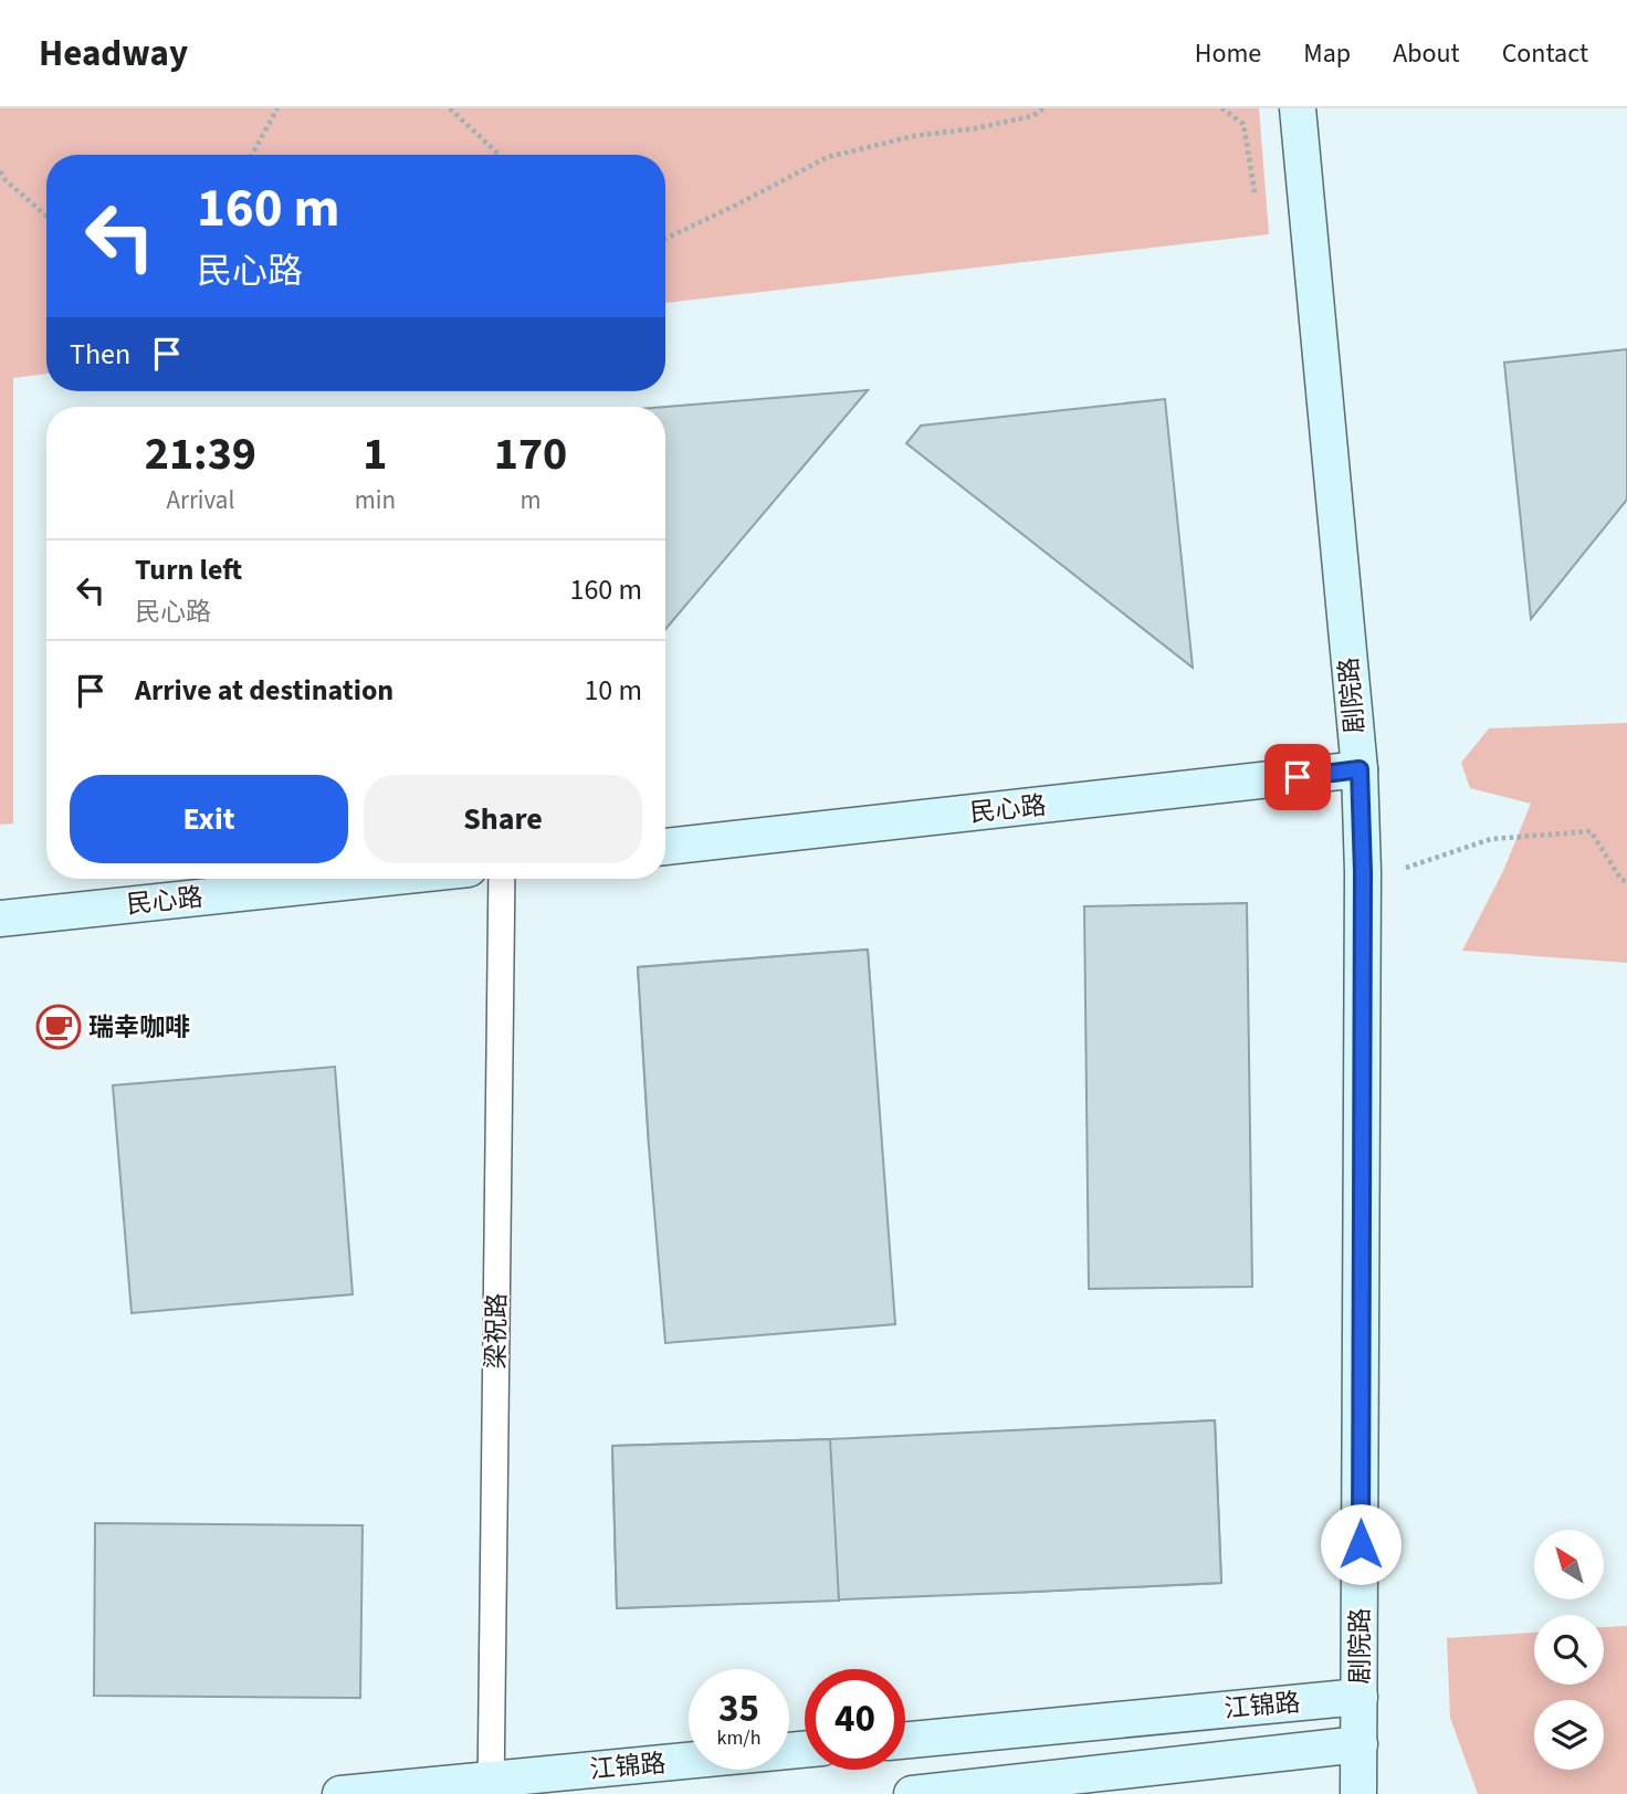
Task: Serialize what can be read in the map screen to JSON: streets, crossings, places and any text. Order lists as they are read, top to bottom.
{
  "streets": {
    "street": [
      "剧院路",
      "民心路",
      "梁祝路",
      "江锦路"
    ]
  },
  "crossings": [
    ["剧院路", "民心路"],
    ["剧院路", "江锦路"],
    ["梁祝路", "江锦路"]
  ],
  "places": {
    "cafe": ["瑞幸咖啡"]
  },
  "north": "top left",
  "page": {
    "header": "Headway",
    "nav": [
      "Home",
      "Map",
      "About",
      "Contact"
    ],
    "turn": ["160 m", "民心路"],
    "then": "Then",
    "eta": [
      "21:39",
      "Arrival",
      "1",
      "min",
      "170",
      "m"
    ],
    "list": [
      {
        "name": "Turn left",
        "note": "民心路",
        "value": "160 m"
      },
      {
        "name": "Arrive at destination",
        "value": "10 m"
      }
    ],
    "buttons": ["Exit", "Share"],
    "speed": "35 km/h",
    "limit": "40"
  }
}
